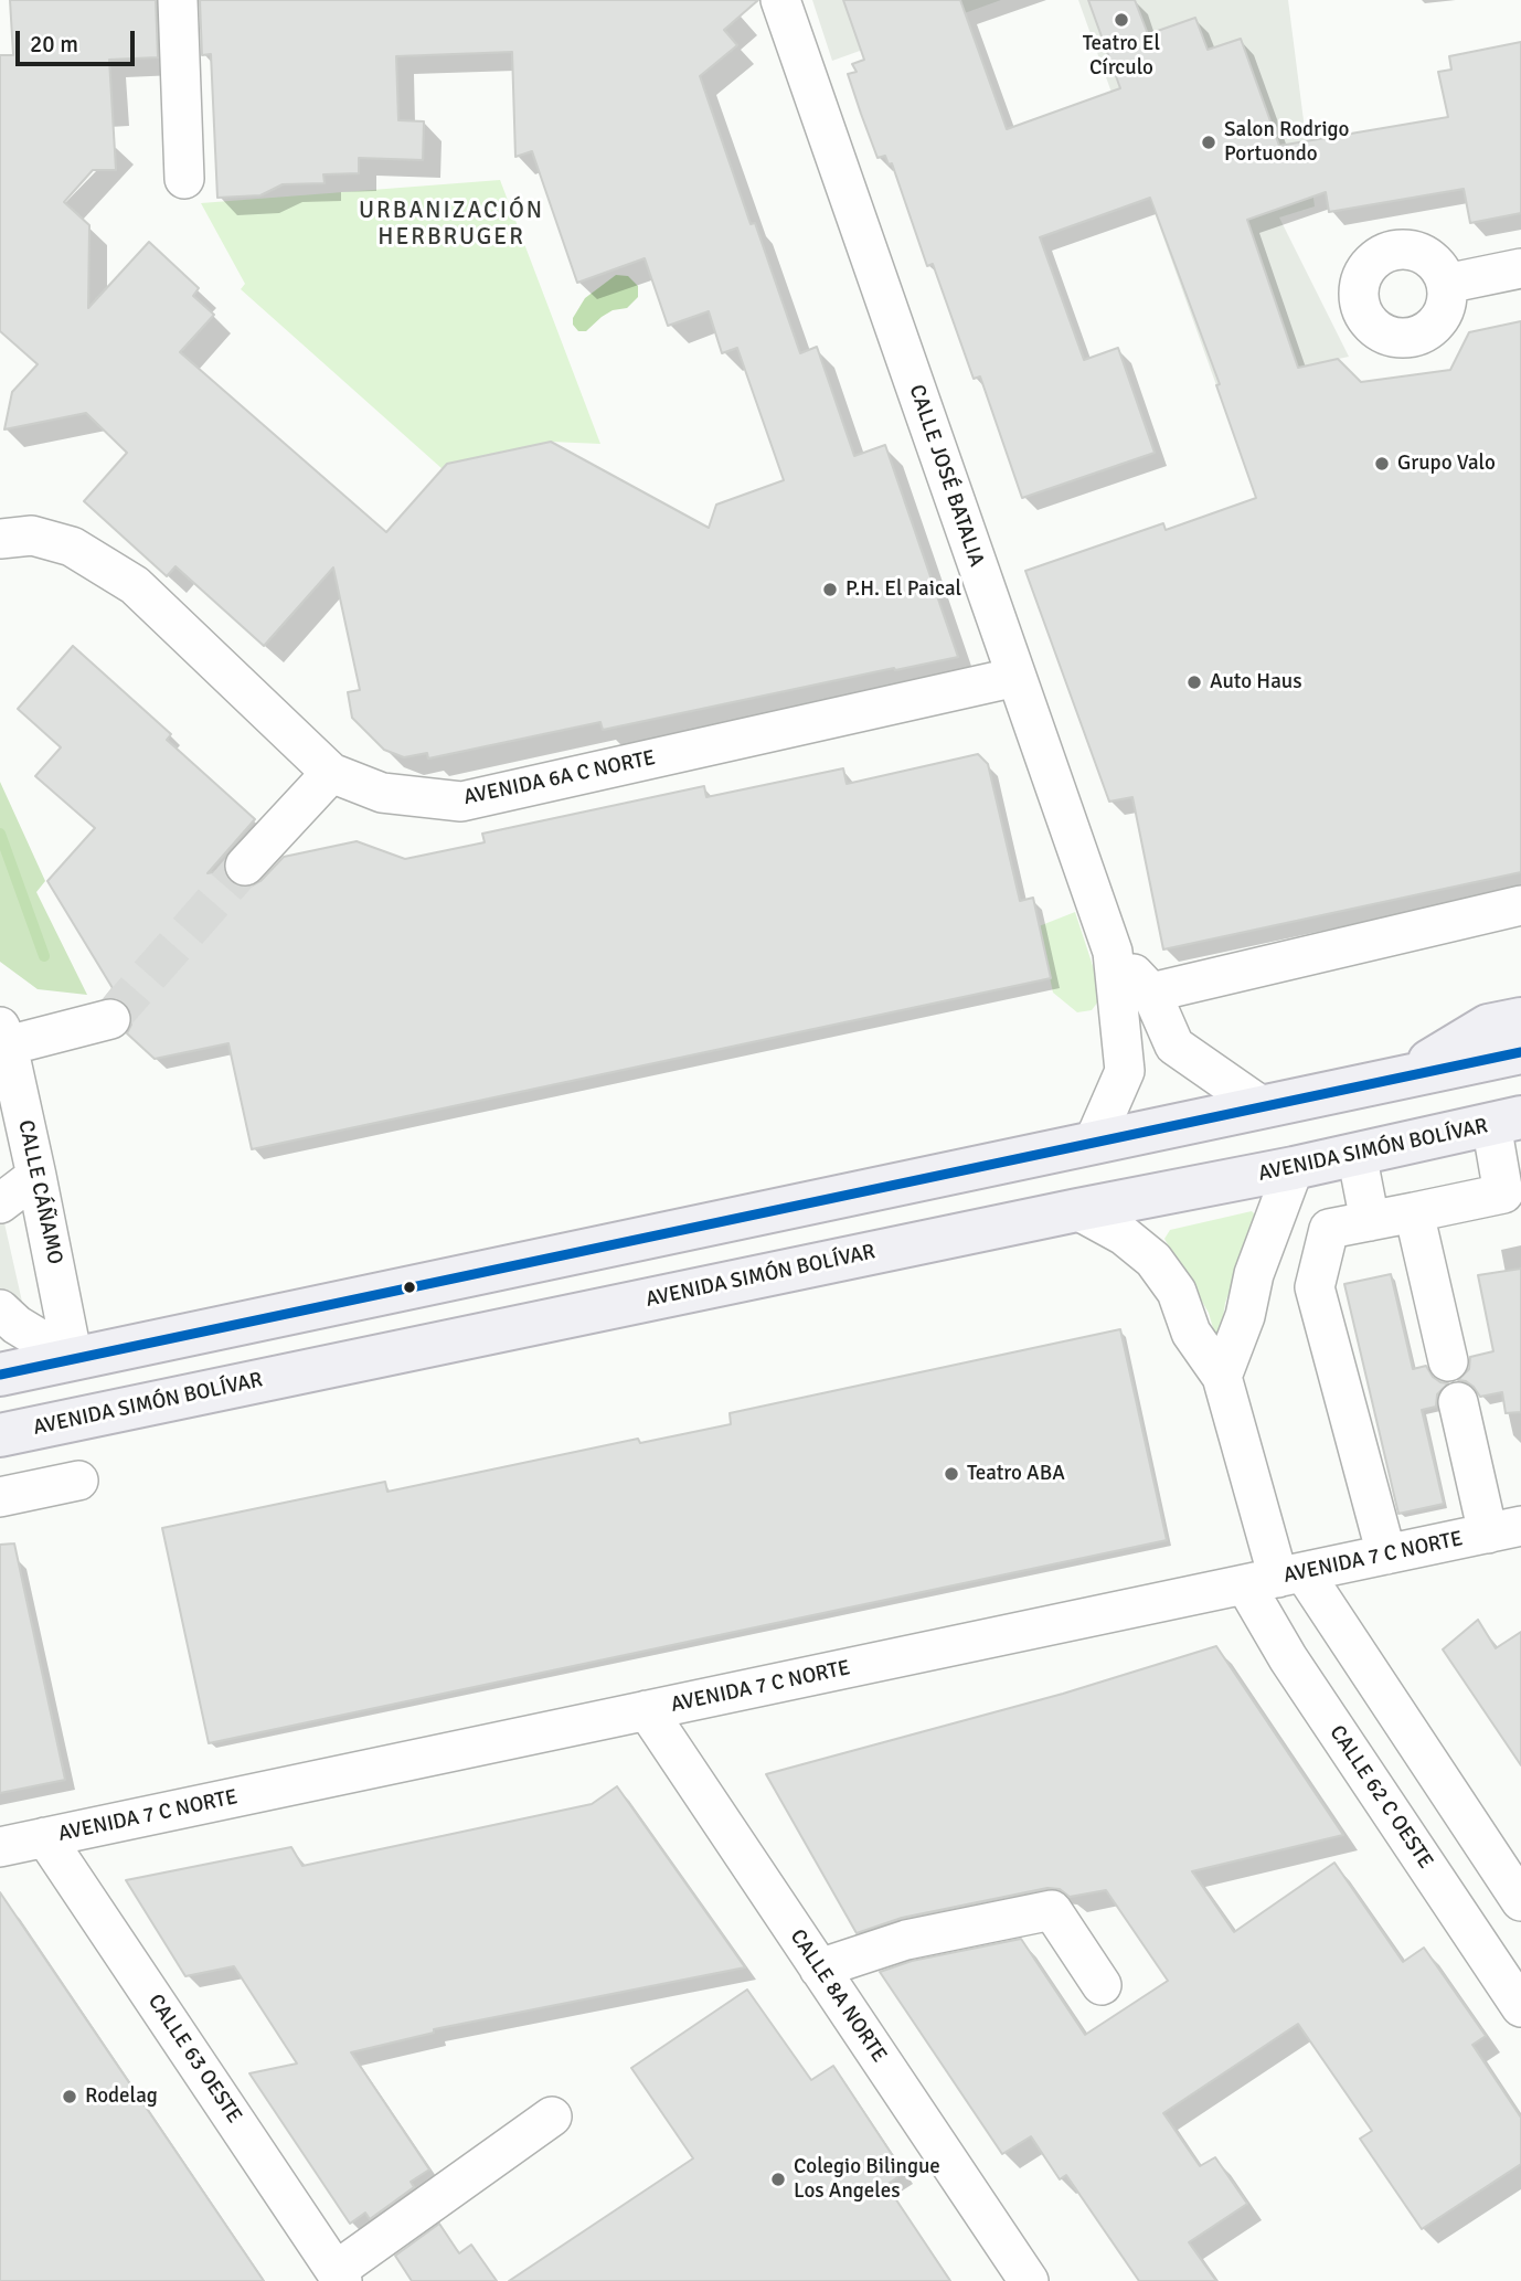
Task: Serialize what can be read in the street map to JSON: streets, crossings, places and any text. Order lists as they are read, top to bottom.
{
  "streets": {
    "main road": ["AVENIDA SIMÓN BOLÍVAR"],
    "street": [
      "CALLE JOSÉ BATALIA",
      "AVENIDA 6A C NORTE",
      "CALLE CÁÑAMO",
      "AVENIDA 7 C NORTE",
      "CALLE 62 C OESTE",
      "CALLE 8A NORTE",
      "CALLE 63 OESTE"
    ]
  },
  "crossings": [
    ["CALLE JOSÉ BATALIA", "AVENIDA 6A C NORTE"],
    ["AVENIDA SIMÓN BOLÍVAR", "CALLE 62 C OESTE"],
    ["AVENIDA 7 C NORTE", "CALLE 62 C OESTE"],
    ["AVENIDA 7 C NORTE", "CALLE 8A NORTE"],
    ["AVENIDA 7 C NORTE", "CALLE 63 OESTE"]
  ],
  "districts": ["URBANIZACIÓN HERBRUGER"],
  "places": [
    "Teatro El Círculo",
    "Salon Rodrigo Portuondo",
    "Grupo Valo",
    "P.H. El Paical",
    "Auto Haus",
    "Teatro ABA",
    "Rodelag",
    "Colegio Bilingue Los Angeles"
  ],
  "scale_bar": "20 m"
}
